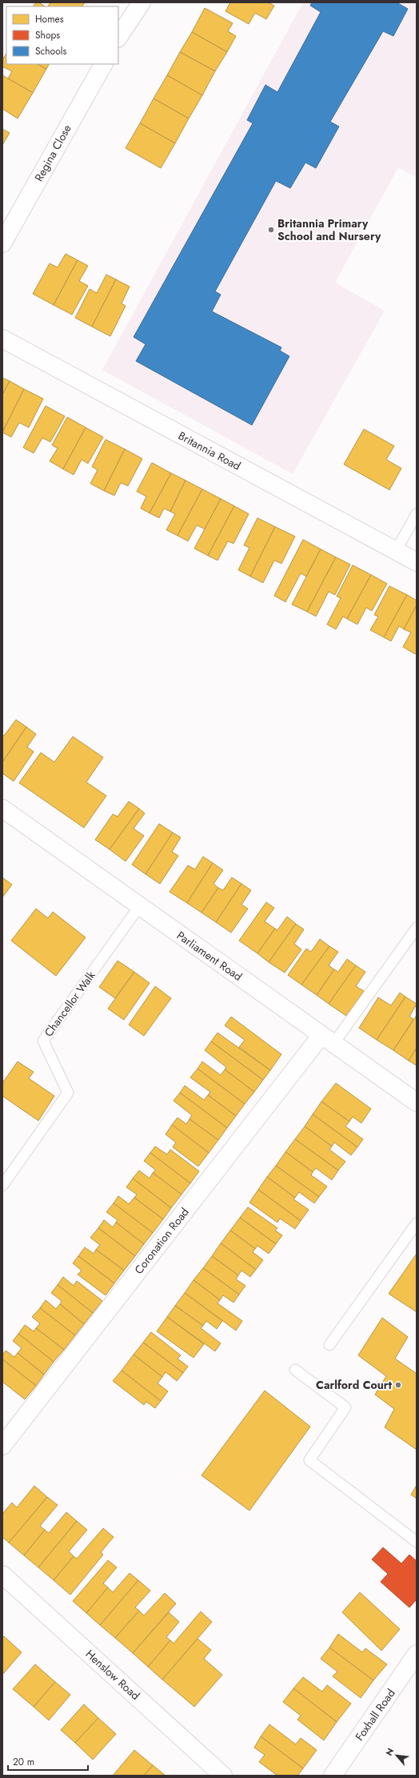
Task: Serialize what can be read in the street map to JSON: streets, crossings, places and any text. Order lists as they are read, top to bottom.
{
  "streets": {
    "street": [
      "Regina Close",
      "Britannia Road",
      "Parliament Road",
      "Coronation Road",
      "Henslow Road",
      "Foxhall Road"
    ],
    "lane": ["Chancellor Walk"]
  },
  "crossings": [
    ["Parliament Road", "Chancellor Walk"],
    ["Parliament Road", "Coronation Road"]
  ],
  "places": ["Britannia Primary School and Nursery", "Carlford Court"],
  "legend": ["Homes", "Shops", "Schools"],
  "scale_bar": "20 m",
  "north": "top left"
}
